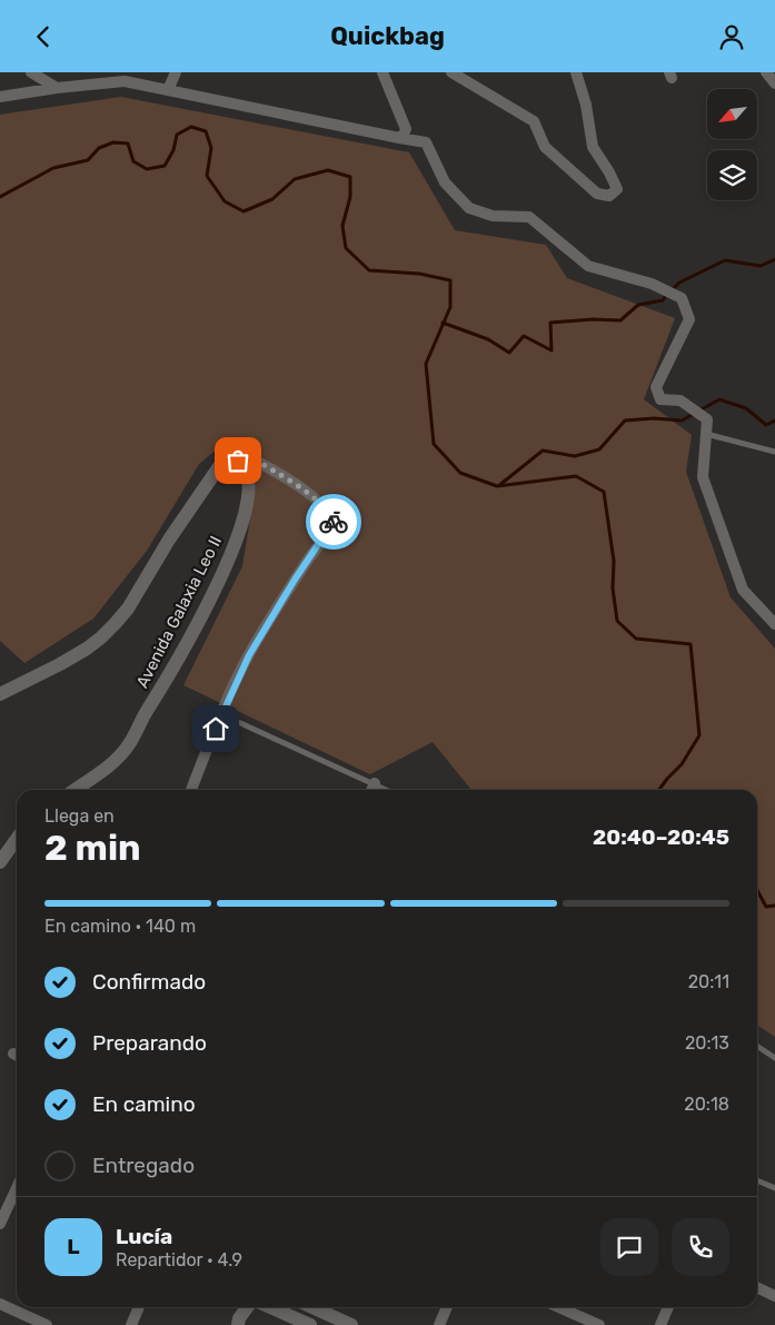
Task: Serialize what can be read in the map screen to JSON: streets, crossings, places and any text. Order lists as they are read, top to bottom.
{
  "streets": {
    "street": ["Avenida Galaxia Leo II"]
  },
  "north": "bottom left",
  "page": {
    "header": "Quickbag",
    "heading": ["2 min", "Llega en", "20:40–20:45"],
    "panel": ["Lucía", "Repartidor · 4.9"],
    "bar": "En camino · 140 m",
    "list": [
      ["Confirmado", "20:11"],
      ["Preparando", "20:13"],
      ["En camino", "20:18"],
      "Entregado"
    ],
    "round": "L"
  }
}
